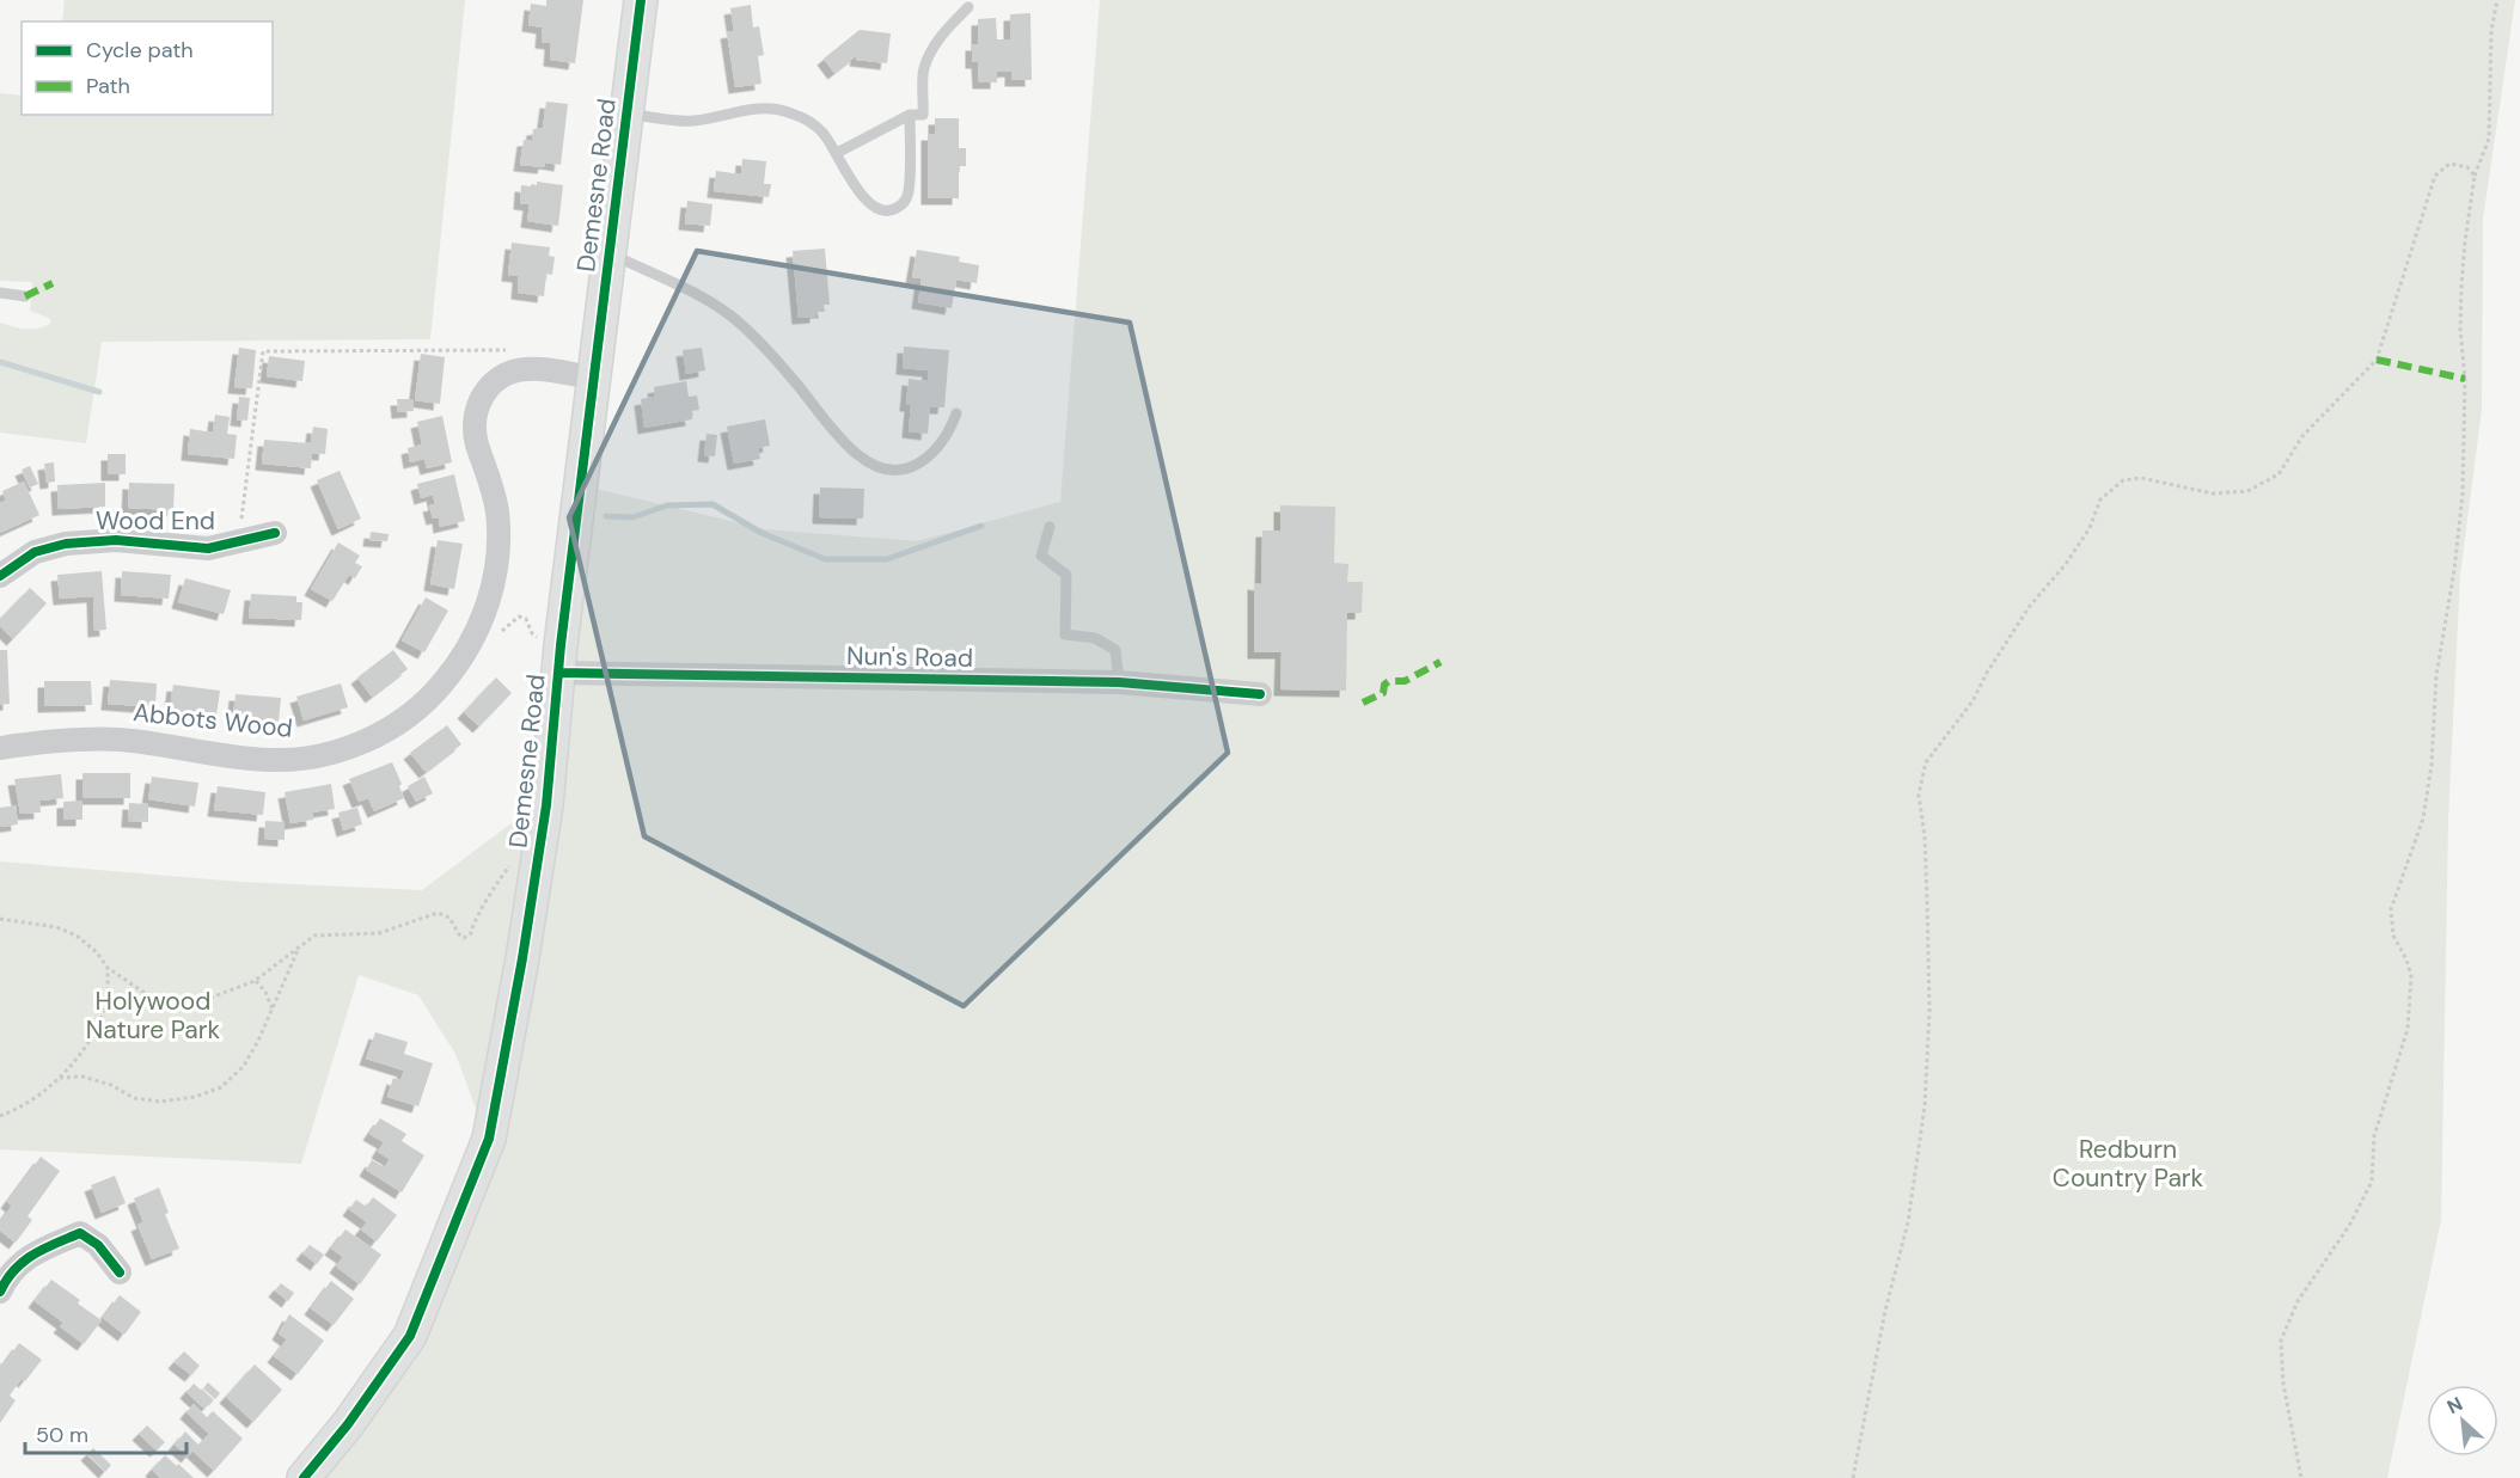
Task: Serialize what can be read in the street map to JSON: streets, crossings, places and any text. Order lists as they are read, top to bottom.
{
  "streets": {
    "street": [
      "Demesne Road",
      "Wood End",
      "Nun's Road",
      "Abbots Wood"
    ]
  },
  "crossings": [
    ["Demesne Road", "Nun's Road"]
  ],
  "parks": ["Holywood Nature Park", "Redburn Country Park"],
  "legend": ["Cycle path", "Path"],
  "scale_bar": "50 m",
  "north": "top left"
}
